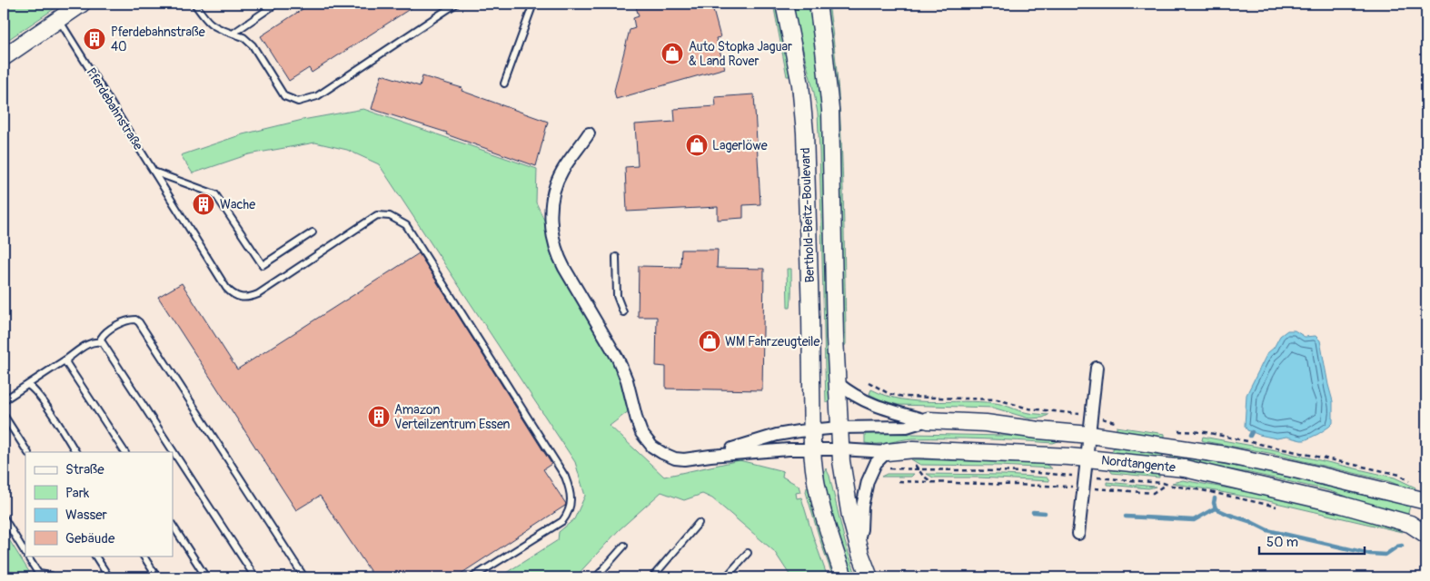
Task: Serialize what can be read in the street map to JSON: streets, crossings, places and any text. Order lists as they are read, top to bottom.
{
  "streets": {
    "street": ["Berthold-Beitz-Boulevard", "Nordtangente"],
    "lane": ["Pferdebahnstraße"]
  },
  "crossings": [
    ["Berthold-Beitz-Boulevard", "Nordtangente"]
  ],
  "places": {
    "building": ["Pferdebahnstraße 40", "Wache", "Amazon Verteilzentrum Essen"],
    "shop": ["Auto Stopka Jaguar & Land Rover", "Lagerlöwe", "WM Fahrzeugteile"]
  },
  "legend": [
    "Straße",
    "Park",
    "Wasser",
    "Gebäude"
  ],
  "scale_bar": "50 m"
}
